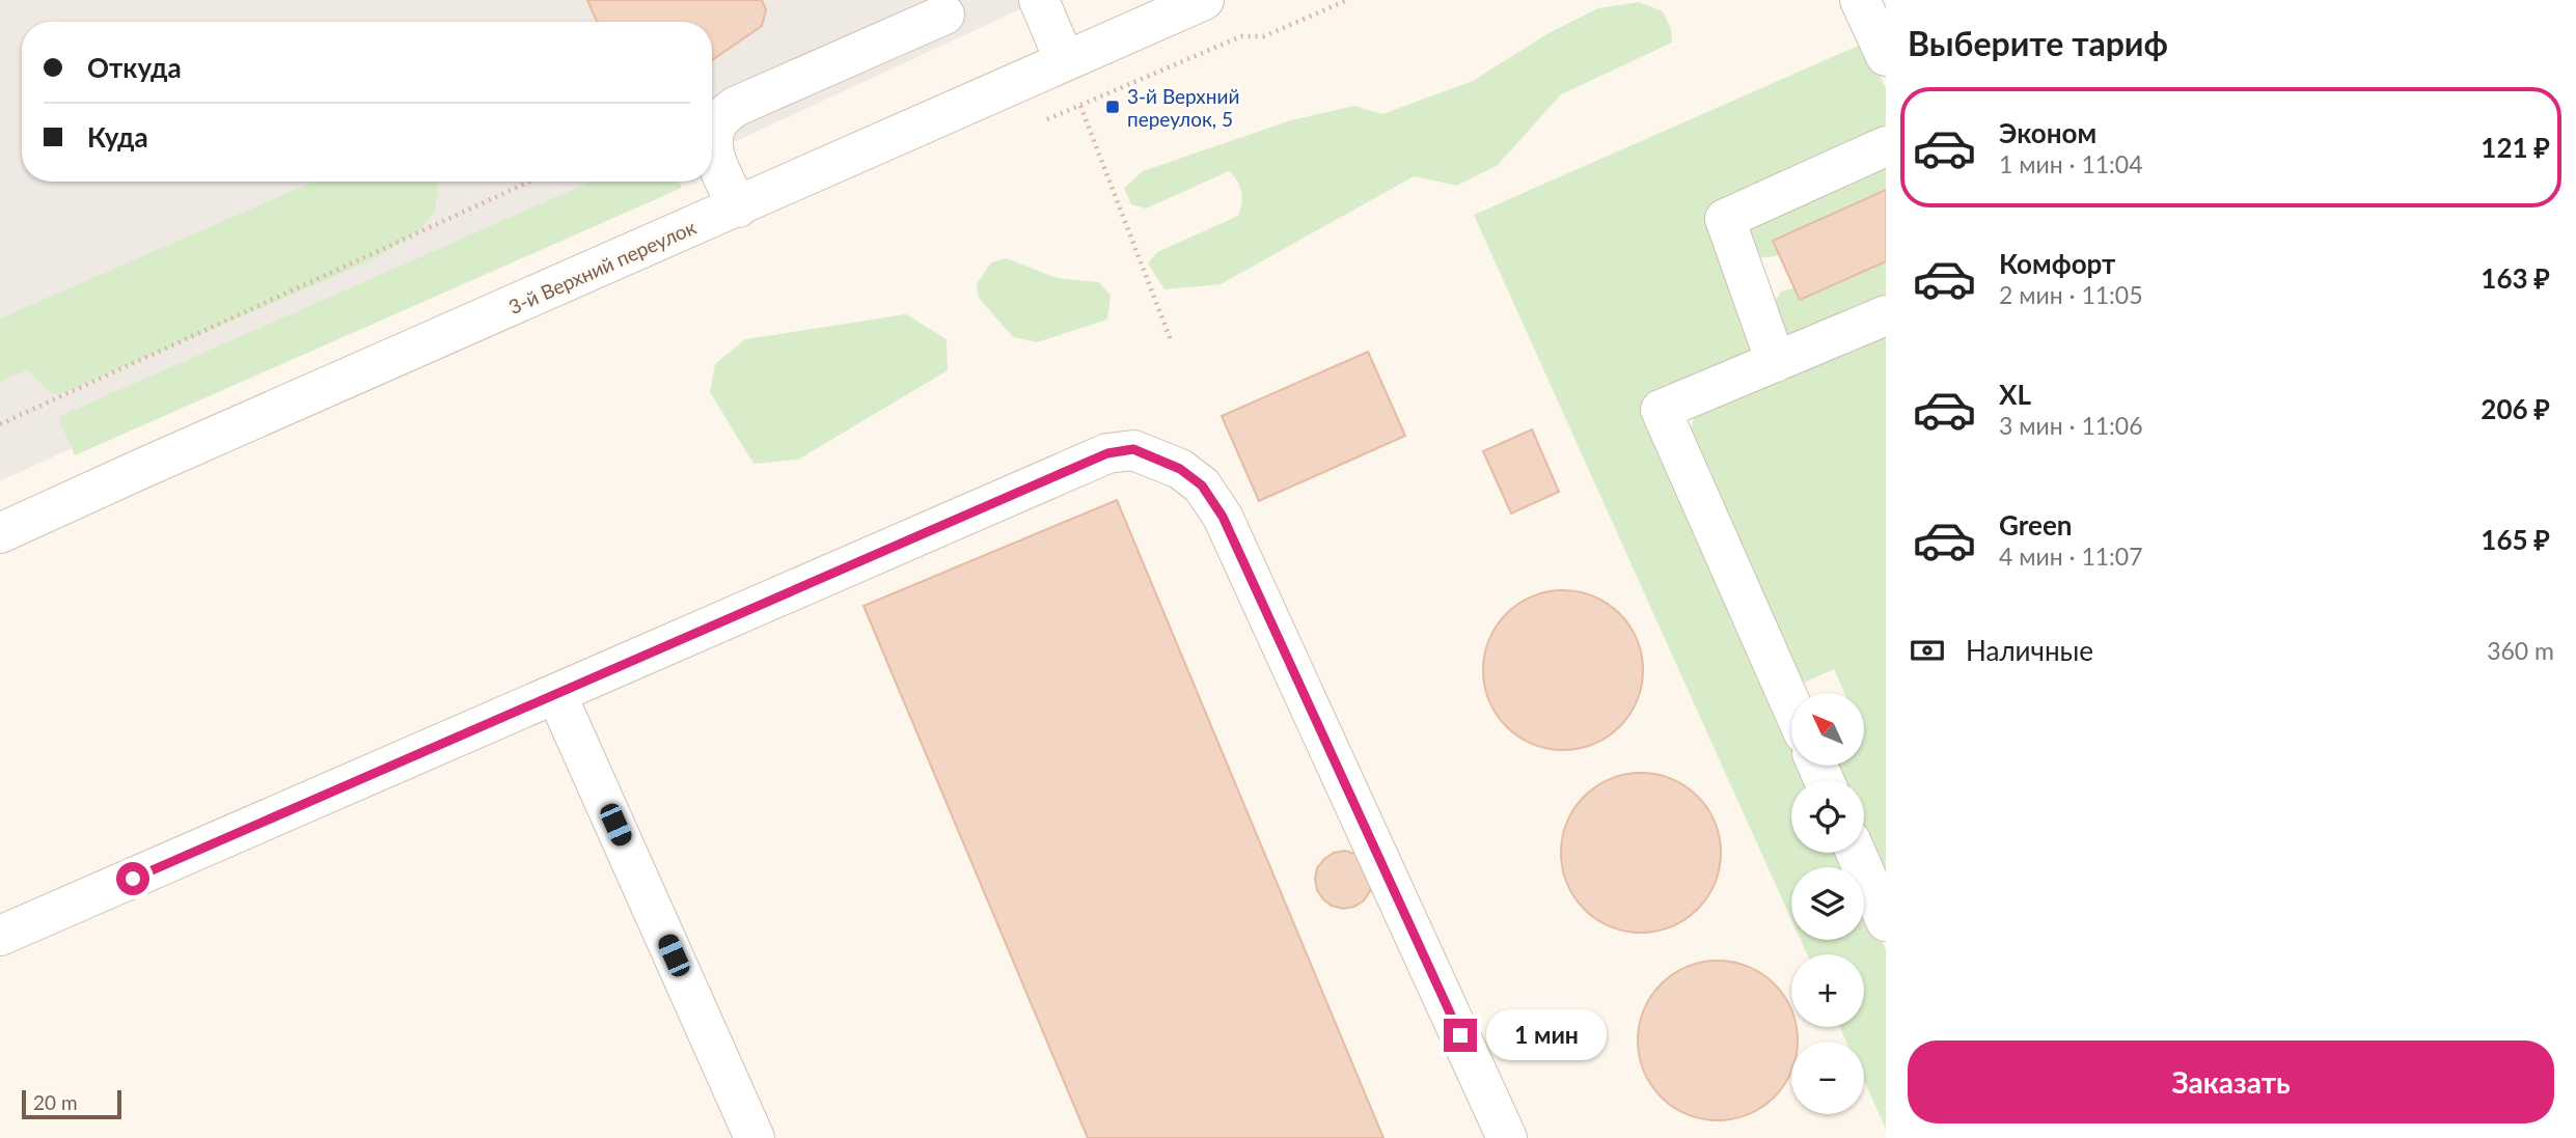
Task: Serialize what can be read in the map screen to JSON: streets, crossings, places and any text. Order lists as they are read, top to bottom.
{
  "streets": {
    "street": ["3-й Верхний переулок"]
  },
  "places": {
    "transit": ["3-й Верхний переулок, 5"]
  },
  "scale_bar": "20 m",
  "north": "top left",
  "page": {
    "heading": "Выберите тариф",
    "banner": ["Откуда", "Куда"],
    "list": [
      {
        "name": "Эконом",
        "note": "1 мин · 11:04",
        "value": "121 ₽"
      },
      {
        "name": "Комфорт",
        "note": "2 мин · 11:05",
        "value": "163 ₽"
      },
      {
        "name": "XL",
        "note": "3 мин · 11:06",
        "value": "206 ₽"
      },
      {
        "name": "Green",
        "note": "4 мин · 11:07",
        "value": "165 ₽"
      }
    ],
    "pay": ["Наличные", "360 m"],
    "map_buttons": ["+", "−"],
    "bubble": "1 мин",
    "buttons": "Заказать",
    "scale": "20 m"
  }
}
